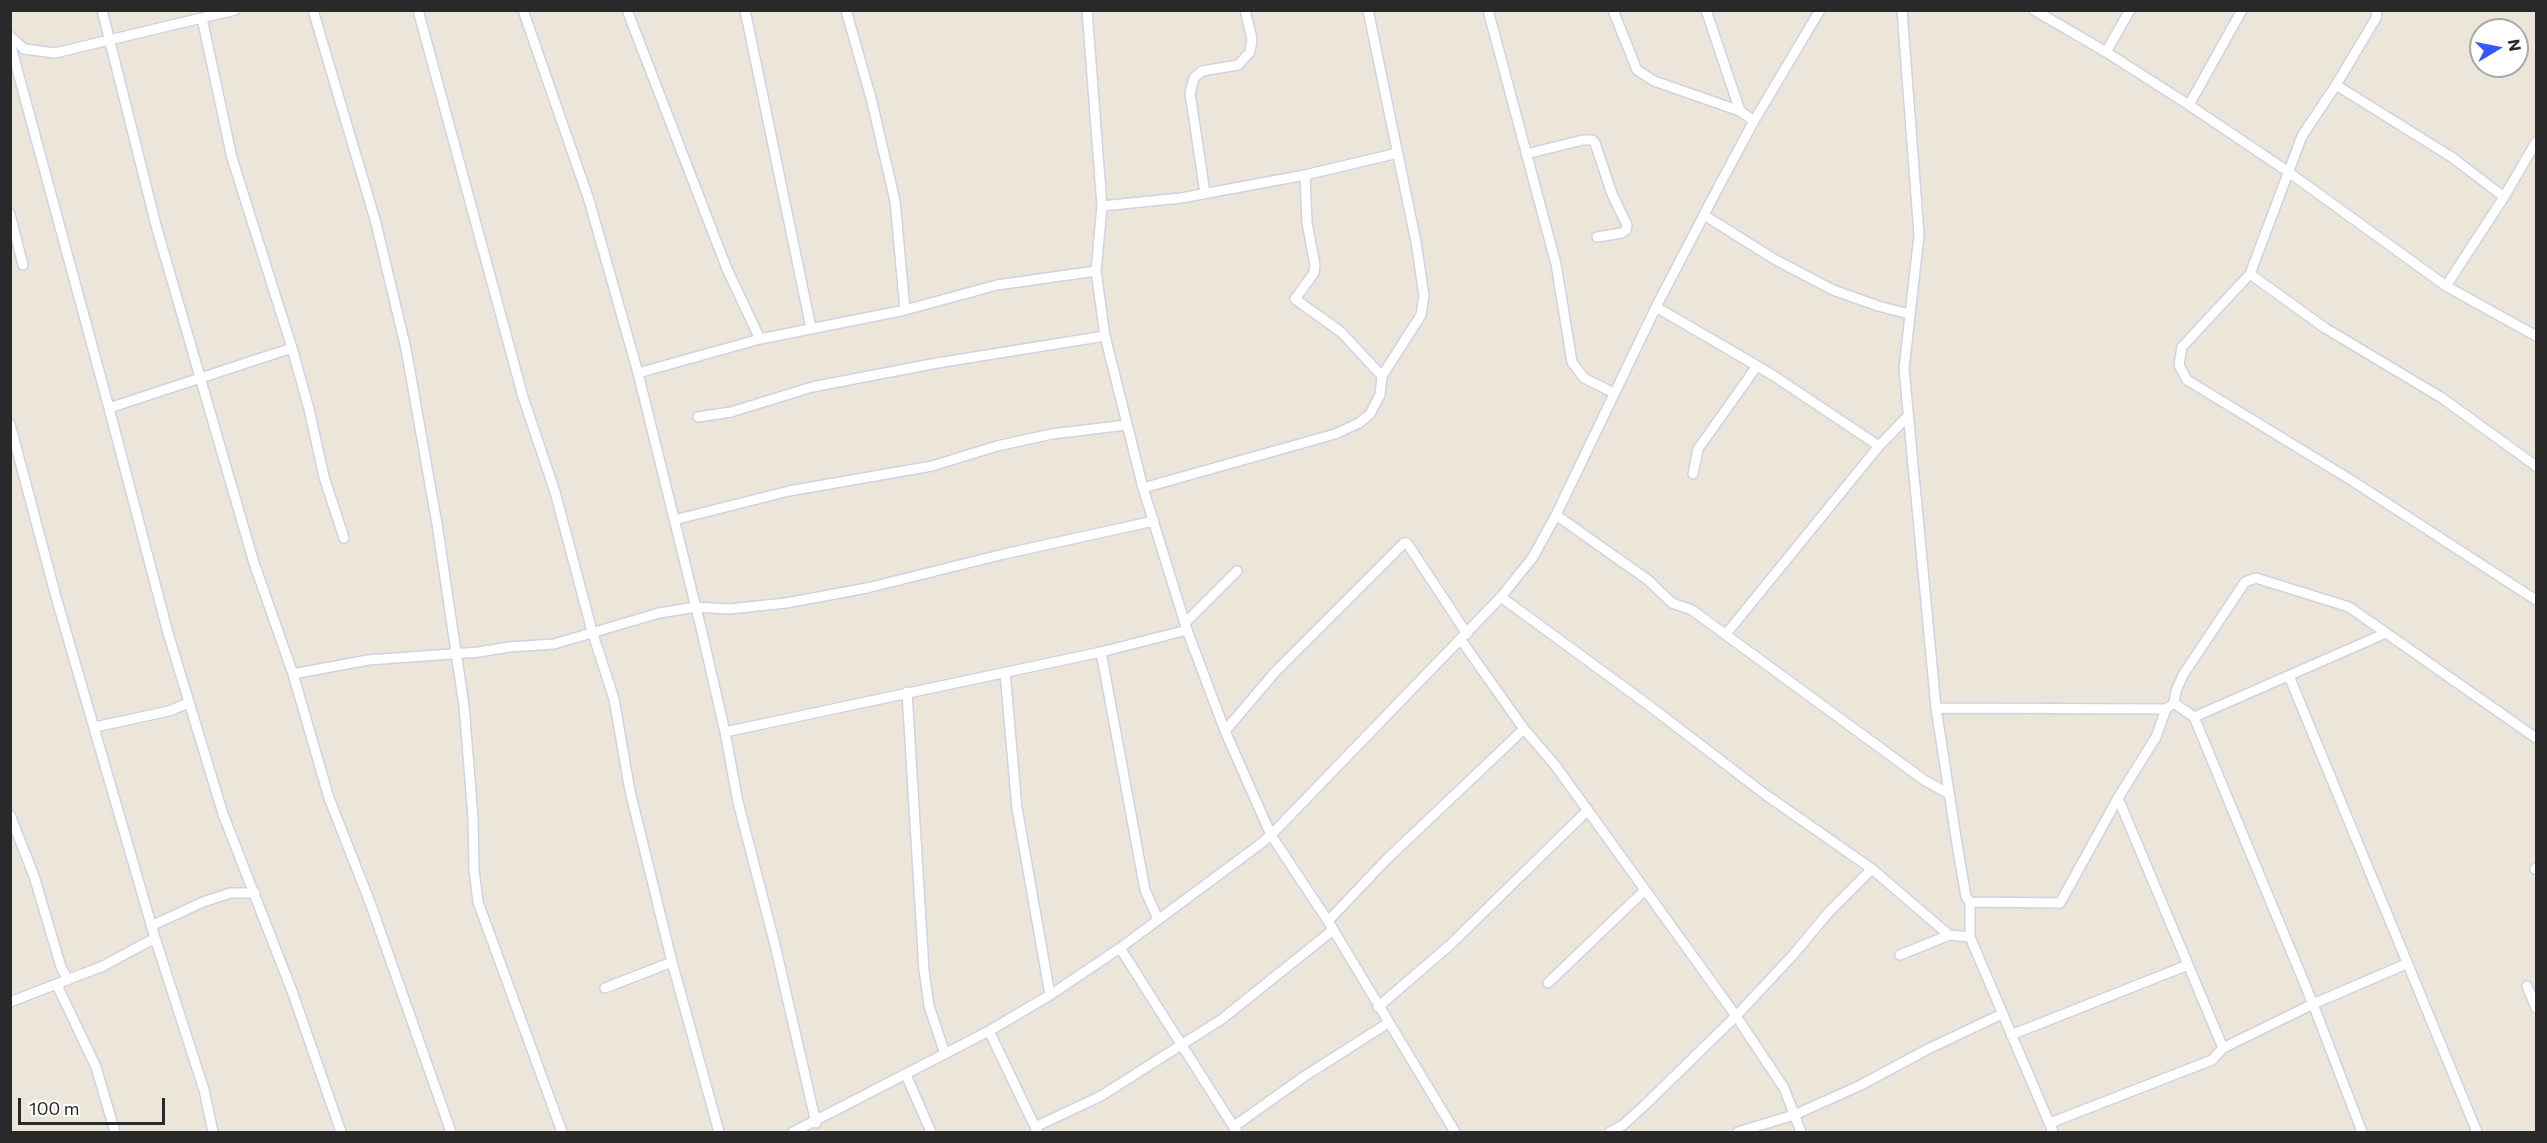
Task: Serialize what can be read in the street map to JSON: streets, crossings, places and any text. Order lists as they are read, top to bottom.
{
  "scale_bar": "100 m",
  "north": "right"
}
